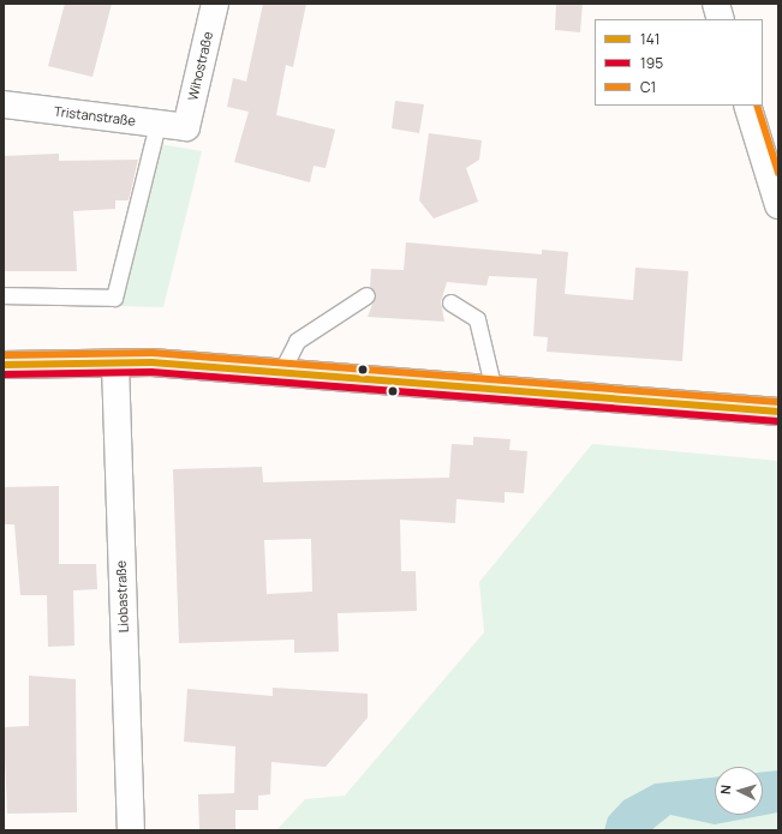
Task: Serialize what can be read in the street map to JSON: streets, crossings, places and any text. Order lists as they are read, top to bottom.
{
  "streets": {
    "street": ["Wihostraße", "Tristanstraße", "Liobastraße"]
  },
  "crossings": [
    ["Wihostraße", "Tristanstraße"]
  ],
  "lines": ["transit line C1", "transit line 141", "transit line 195"],
  "legend": ["141", "195", "C1"],
  "north": "left"
}
